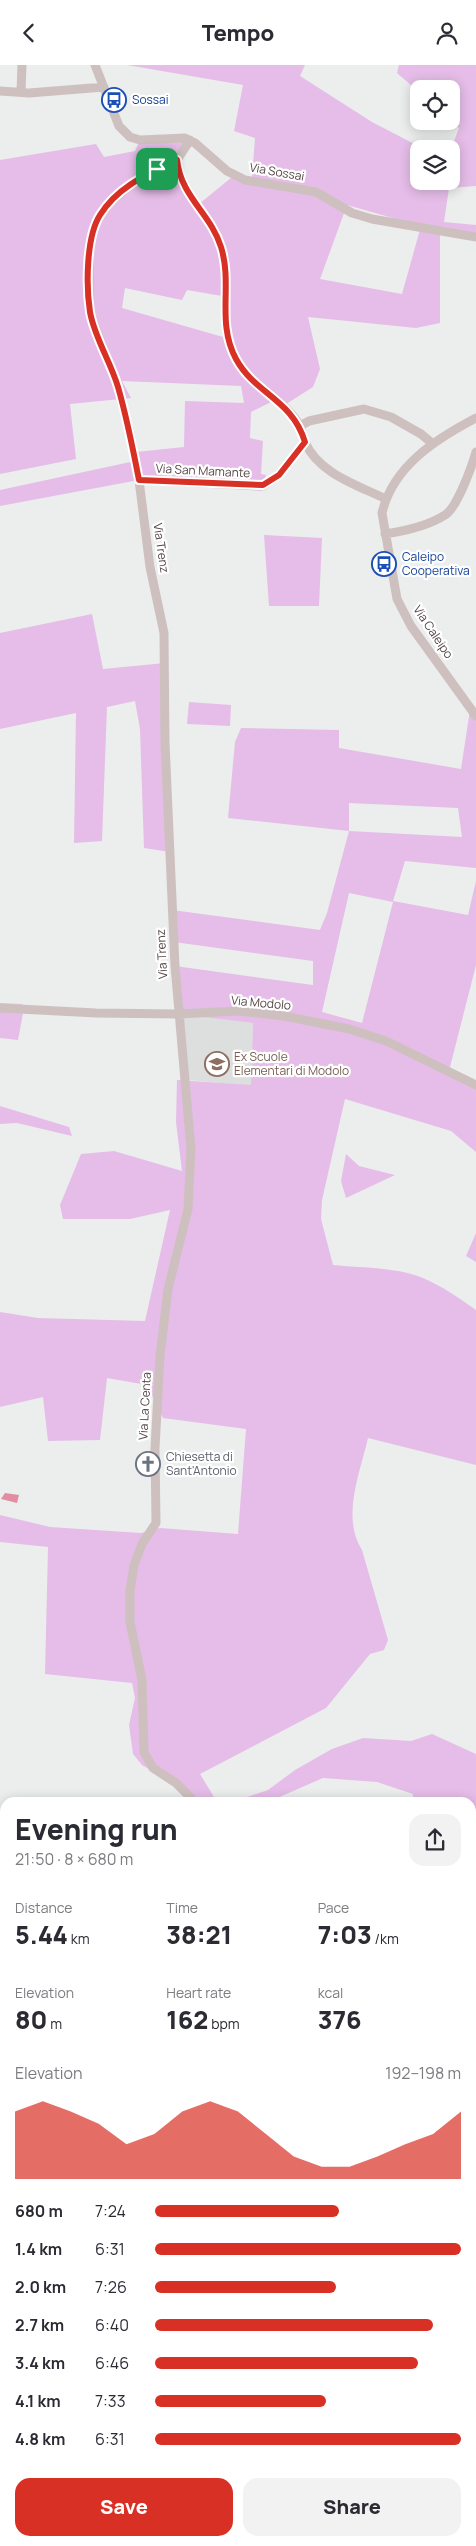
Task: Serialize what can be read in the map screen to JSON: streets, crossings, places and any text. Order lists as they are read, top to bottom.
{
  "streets": {
    "street": [
      "Via Sossai",
      "Via San Mamante",
      "Via Trenz",
      "Via Caleipo",
      "Via Modolo",
      "Via La Centa"
    ]
  },
  "crossings": [
    ["Via San Mamante", "Via Trenz"],
    ["Via Trenz", "Via Modolo"],
    ["Via Trenz", "Via La Centa"],
    ["Via Modolo", "Via La Centa"]
  ],
  "places": {
    "bus stop": ["Sossai", "Caleipo Cooperativa"],
    "school or university": ["Ex Scuole Elementari di Modolo"],
    "church": ["Chiesetta di Sant'Antonio"]
  },
  "page": {
    "header": "Tempo",
    "heading": ["Evening run", "21:50 · 8 × 680 m"],
    "stats": [
      ["Distance", "5.44 km"],
      ["Time", "38:21"],
      ["Pace", "7:03 /km"],
      ["Elevation", "80 m"],
      ["Heart rate", "162 bpm"],
      ["kcal", "376"]
    ],
    "chart": ["Elevation", "192–198 m"],
    "list": [
      {
        "name": "680 m",
        "note": "7:24"
      },
      {
        "name": "1.4 km",
        "note": "6:31"
      },
      {
        "name": "2.0 km",
        "note": "7:26"
      },
      {
        "name": "2.7 km",
        "note": "6:40"
      },
      {
        "name": "3.4 km",
        "note": "6:46"
      },
      {
        "name": "4.1 km",
        "note": "7:33"
      },
      {
        "name": "4.8 km",
        "note": "6:31"
      }
    ],
    "buttons": ["Save", "Share"]
  }
}
